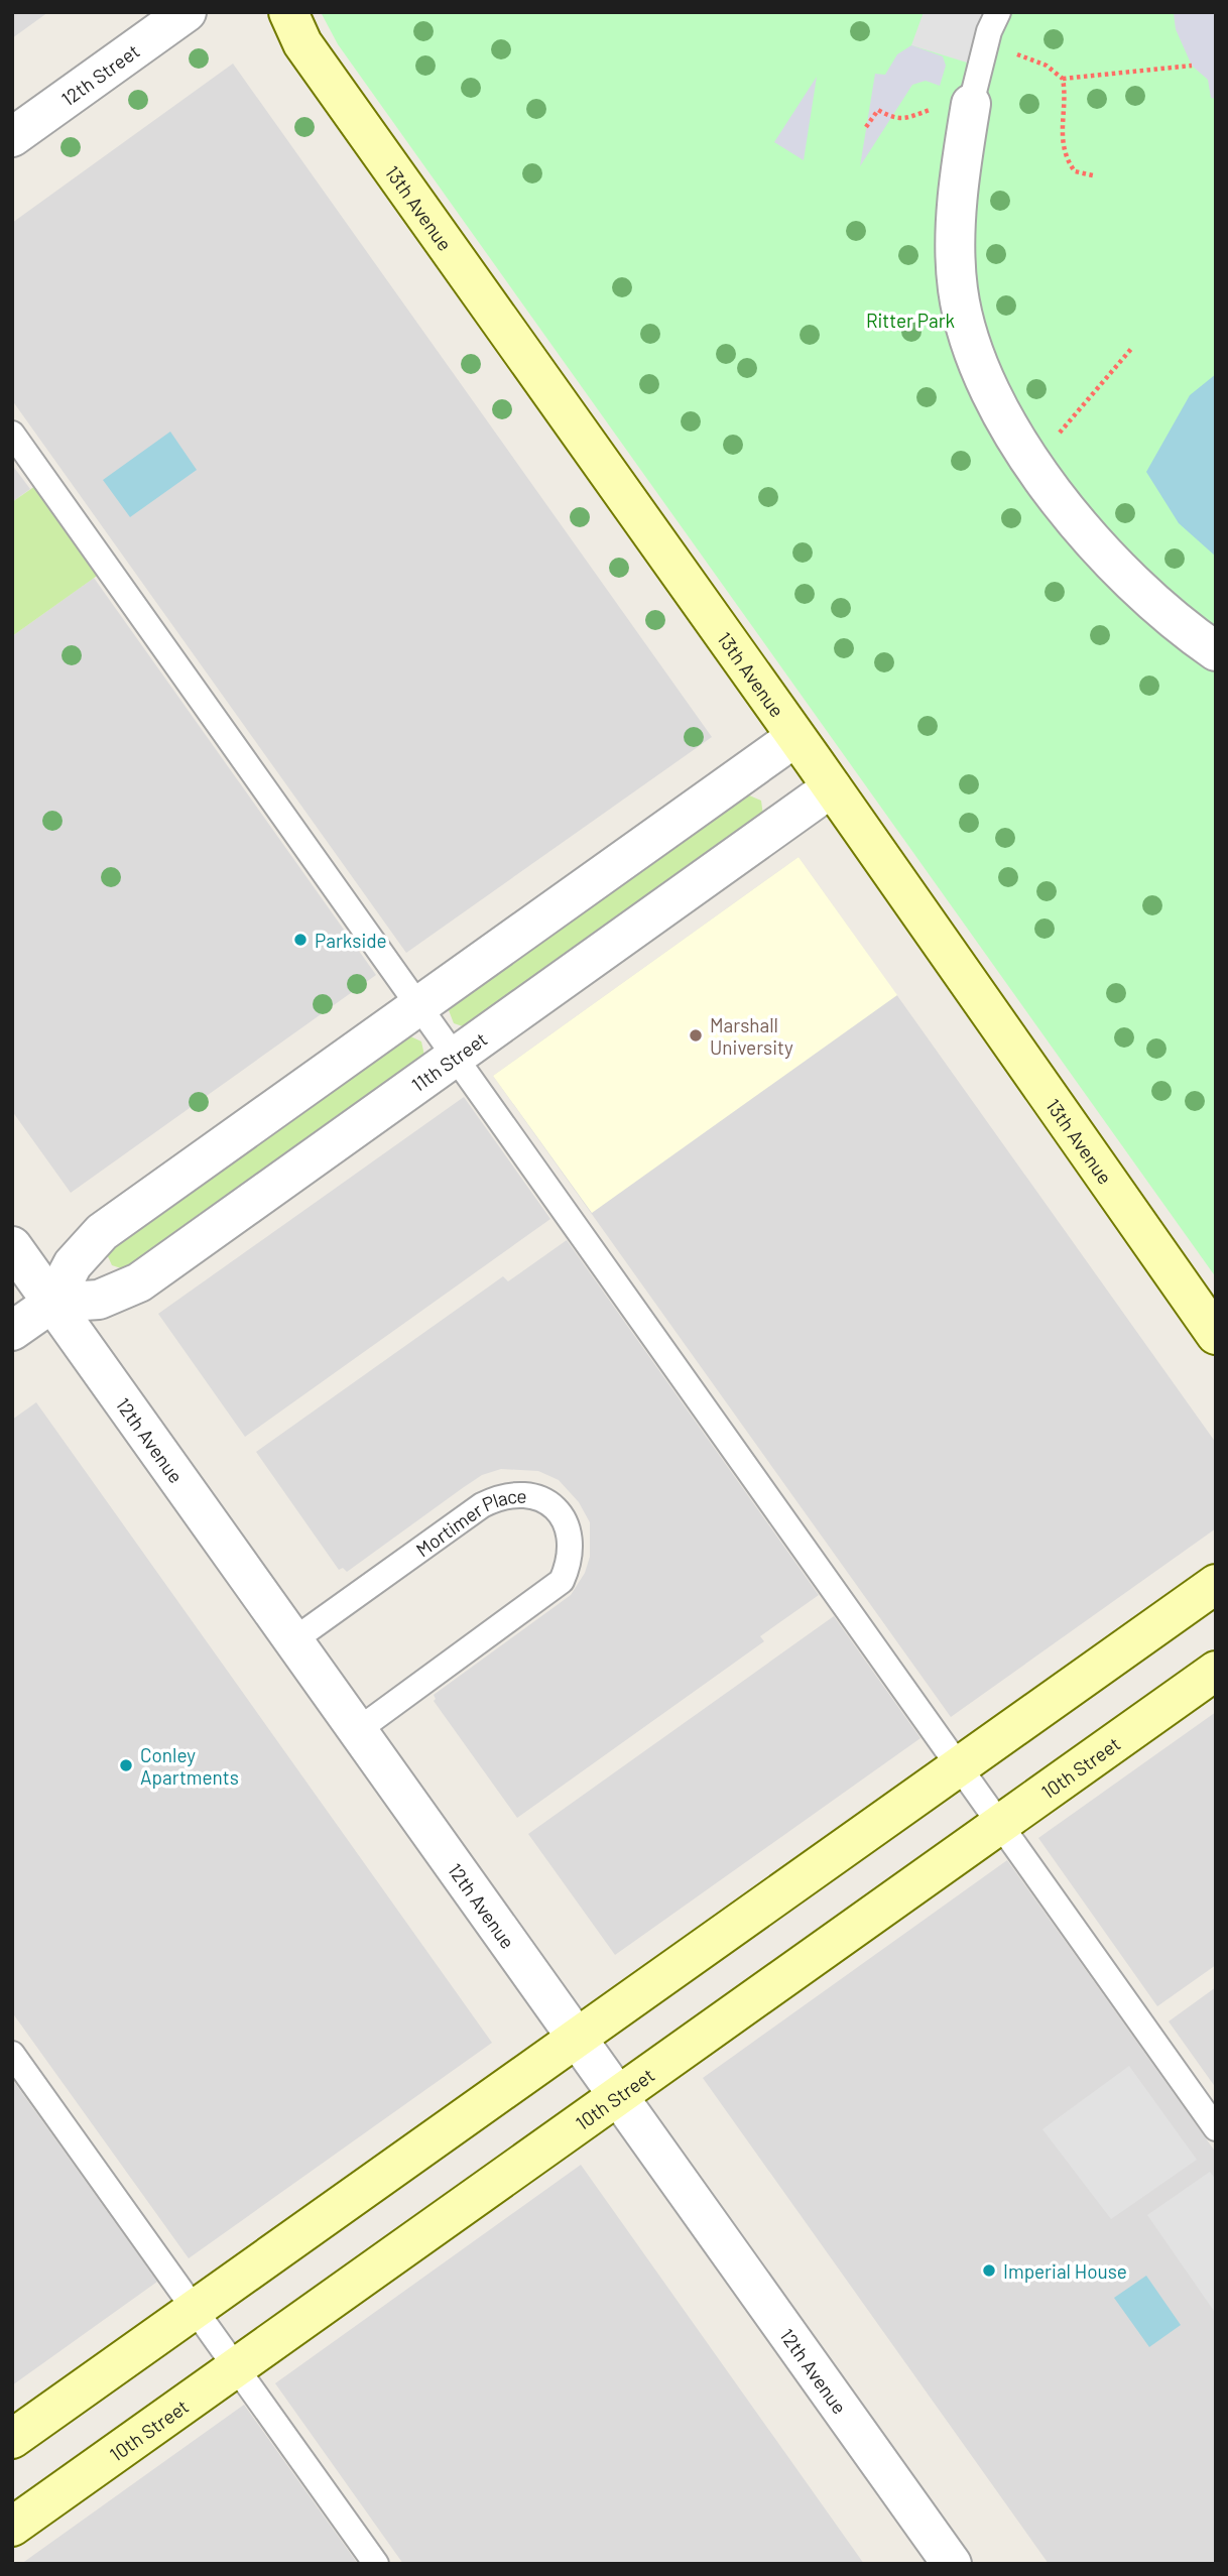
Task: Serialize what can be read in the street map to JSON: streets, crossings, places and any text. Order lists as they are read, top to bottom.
{
  "streets": {
    "street": [
      "12th Street",
      "13th Avenue",
      "11th Street",
      "12th Avenue",
      "10th Street"
    ],
    "lane": ["Mortimer Place"]
  },
  "crossings": [
    ["13th Avenue", "11th Street"],
    ["11th Street", "12th Avenue"],
    ["12th Avenue", "Mortimer Place"],
    ["12th Avenue", "10th Street"]
  ],
  "parks": ["Ritter Park"],
  "places": [
    "Parkside",
    "Marshall University",
    "Conley Apartments",
    "Imperial House"
  ]
}
